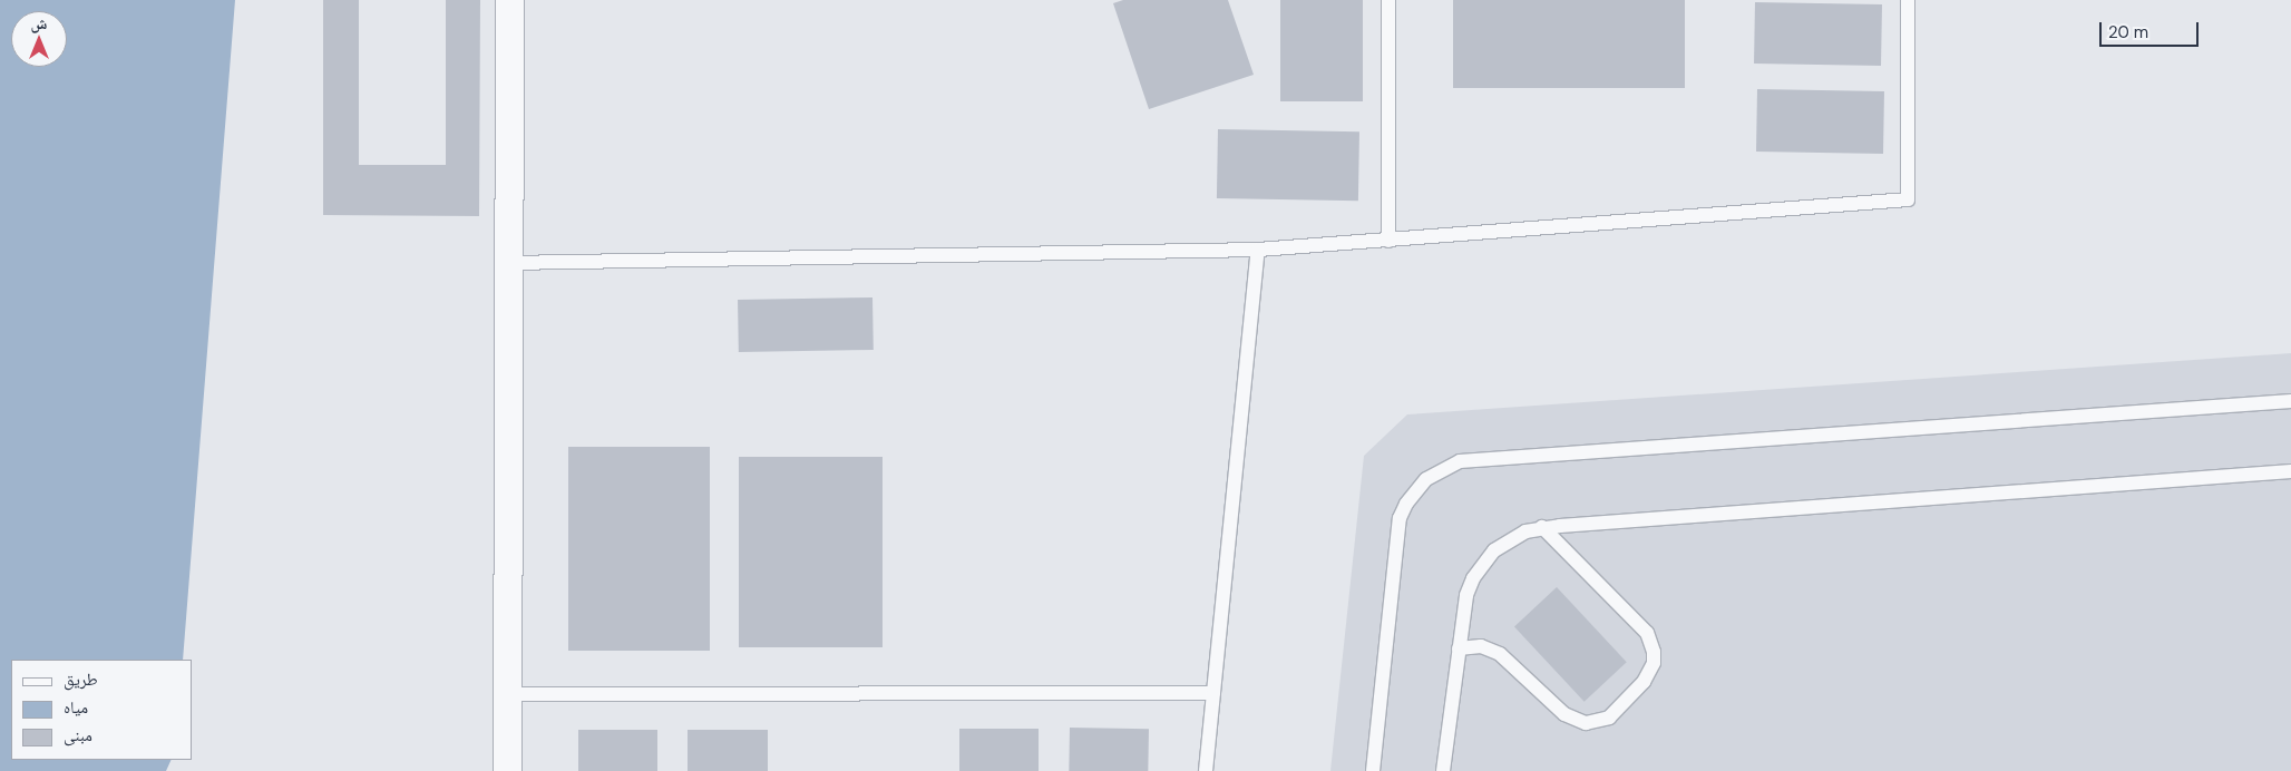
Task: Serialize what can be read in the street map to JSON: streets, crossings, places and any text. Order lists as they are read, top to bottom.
{
  "legend": ["طريق", "مياه", "مبنى"],
  "scale_bar": "20 m",
  "north": "top"
}
